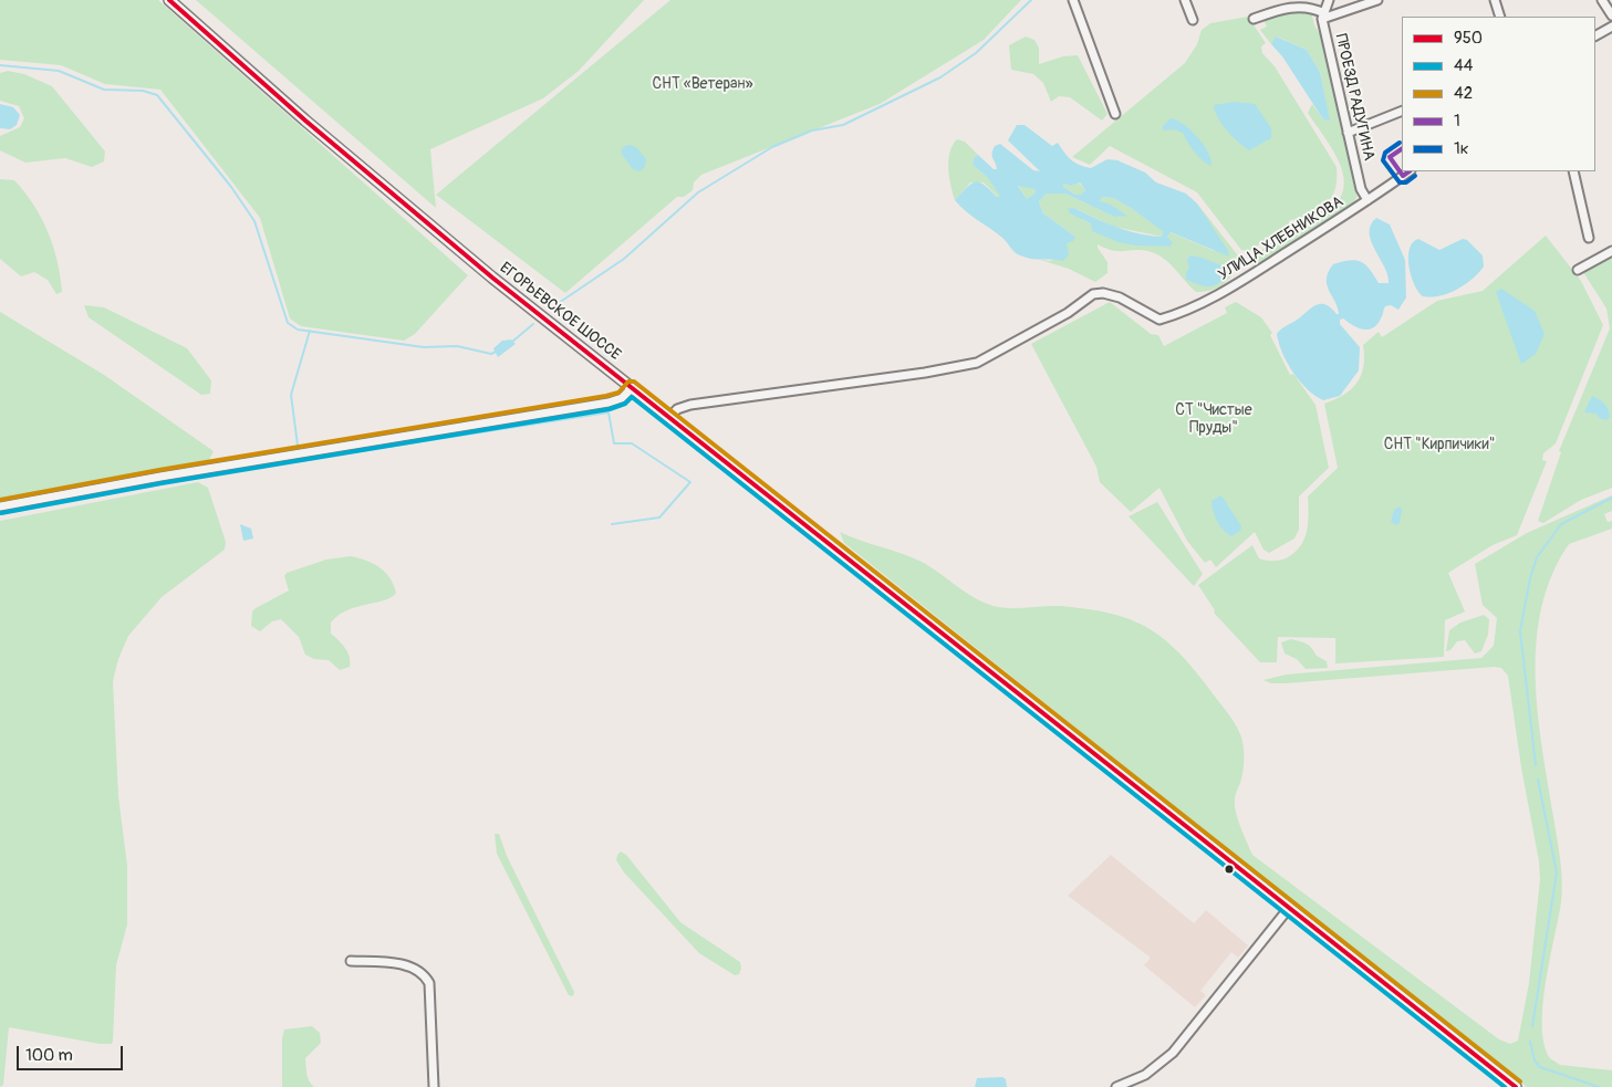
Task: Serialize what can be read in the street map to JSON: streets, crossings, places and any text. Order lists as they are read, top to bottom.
{
  "streets": {
    "main road": ["ЕГОРЬЕВСКОЕ ШОССЕ"],
    "street": ["ПРОЕЗД РАДУГИНА", "УЛИЦА ХЛЕБНИКОВА"]
  },
  "crossings": [
    ["ПРОЕЗД РАДУГИНА", "УЛИЦА ХЛЕБНИКОВА"],
    ["УЛИЦА ХЛЕБНИКОВА", "ЕГОРЬЕВСКОЕ ШОССЕ"]
  ],
  "parks": ["СНТ «Ветеран»", "СТ \"Чистые Пруды\"", "СНТ \"Кирпичики\""],
  "lines": [
    "transit line 950",
    "transit line 1к",
    "transit line 1",
    "transit line 42",
    "transit line 44"
  ],
  "legend": [
    "950",
    "44",
    "42",
    "1",
    "1к"
  ],
  "scale_bar": "100 m"
}
